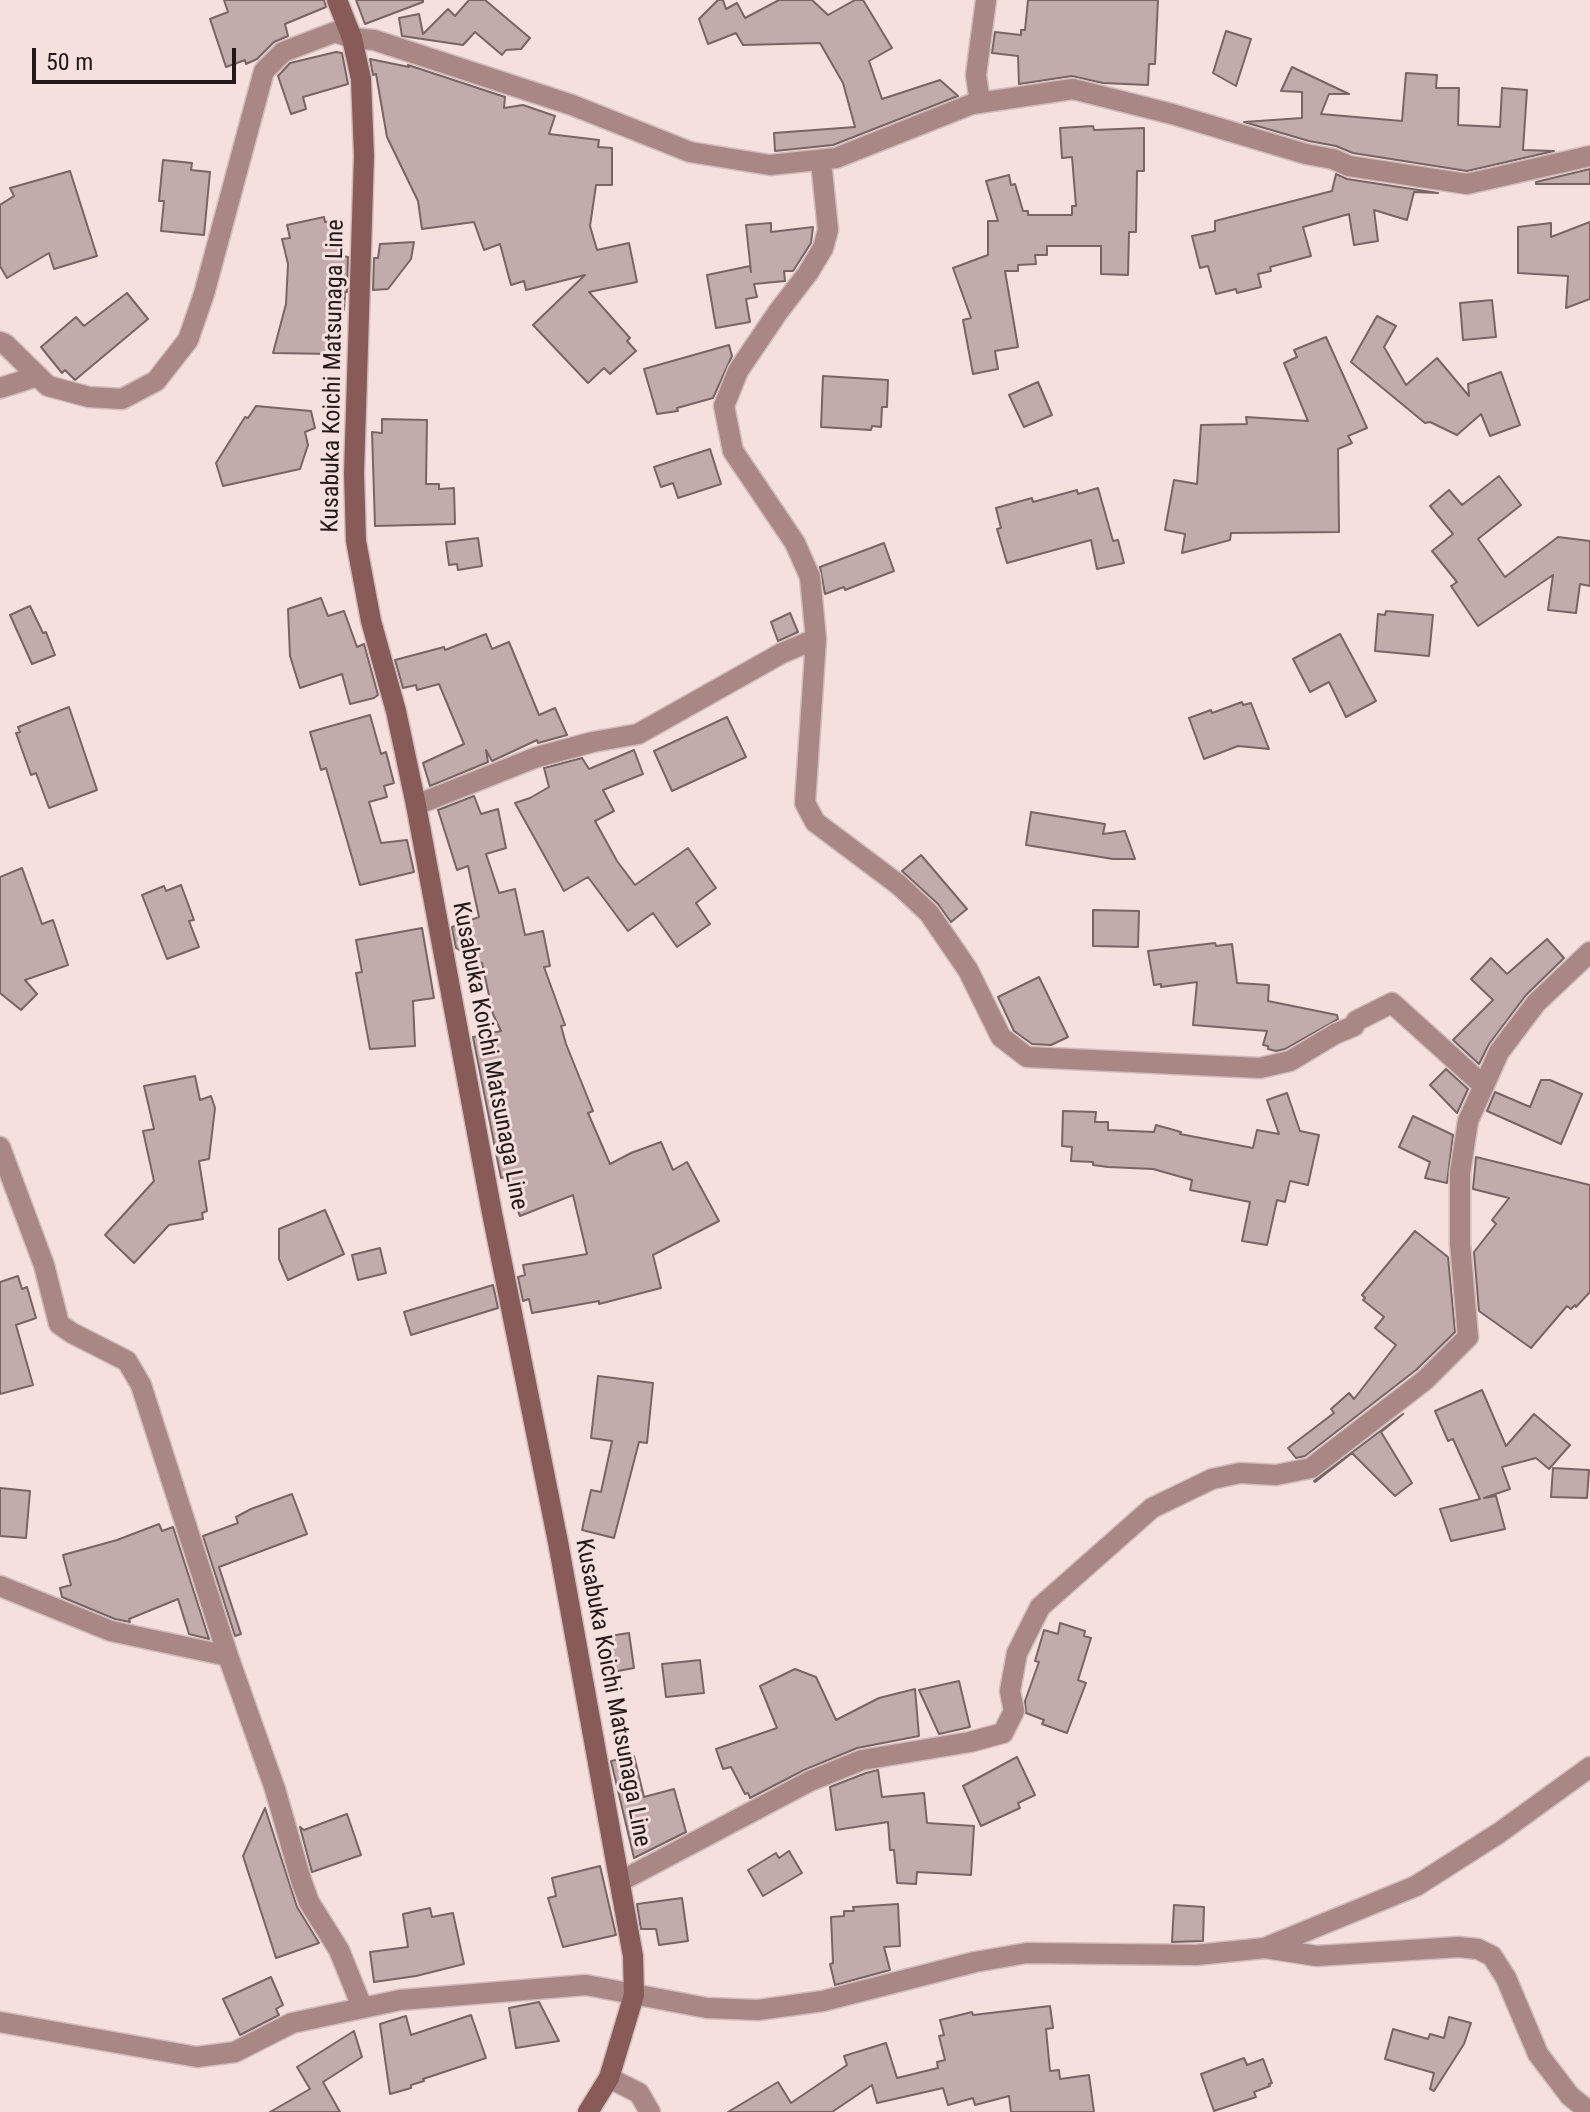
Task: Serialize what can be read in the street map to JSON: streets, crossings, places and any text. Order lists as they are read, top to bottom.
{
  "streets": {
    "main road": ["Kusabuka Koichi Matsunaga Line"]
  },
  "scale_bar": "50 m"
}
